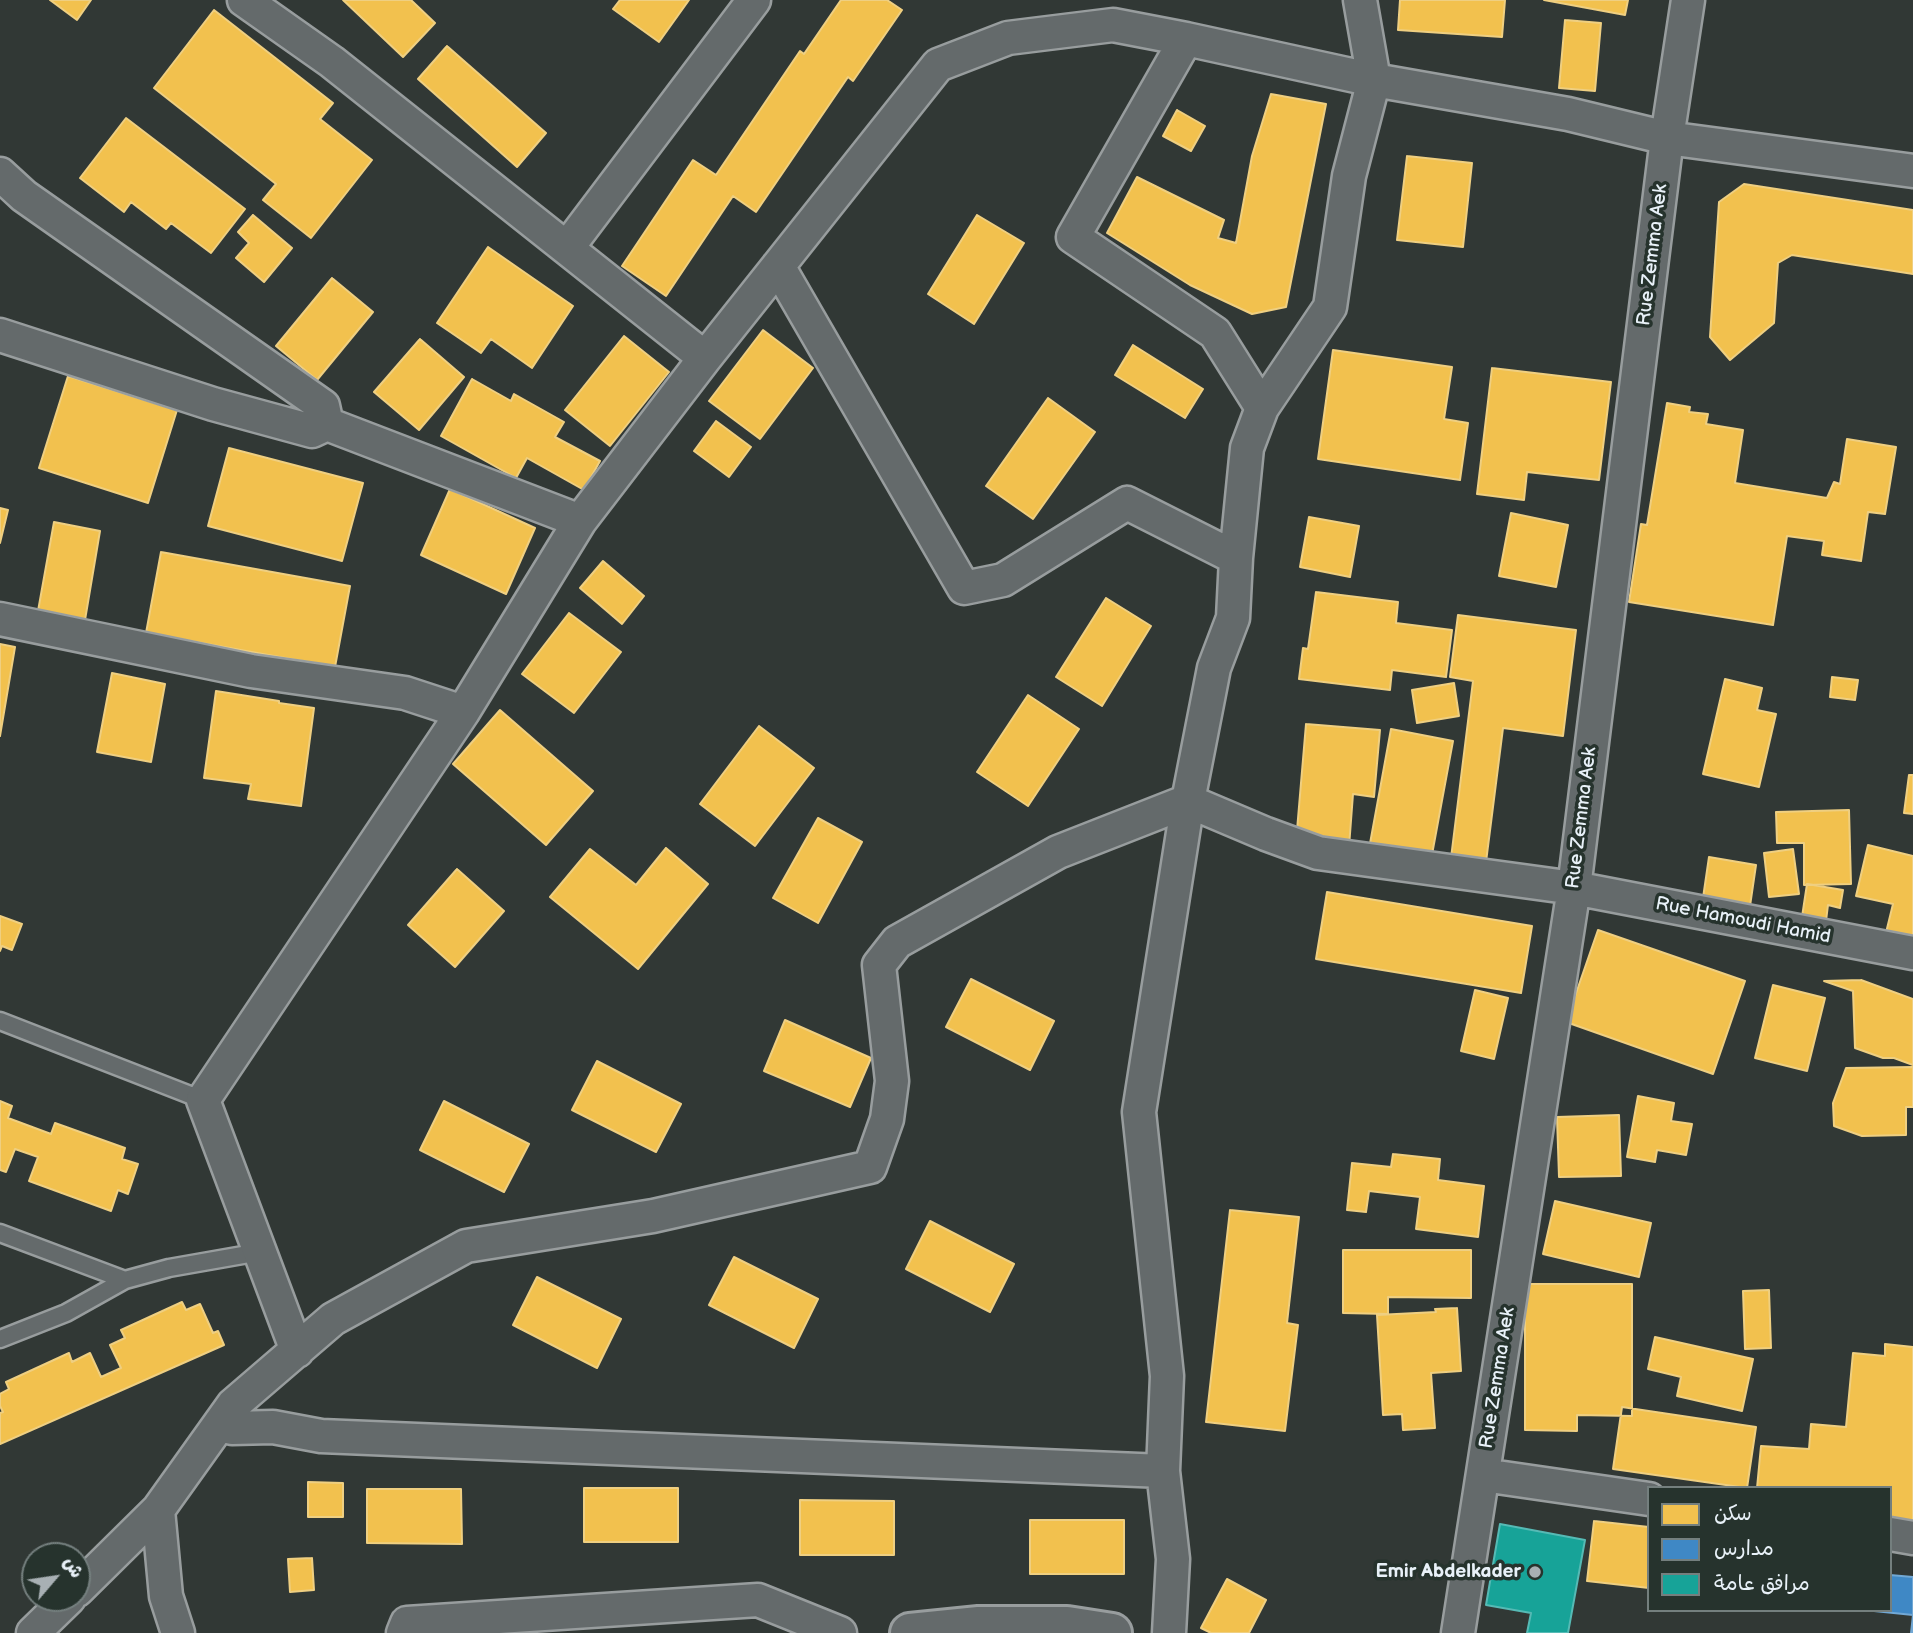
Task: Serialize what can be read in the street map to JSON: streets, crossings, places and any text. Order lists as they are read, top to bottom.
{
  "streets": {
    "street": ["Rue Zemma Aek", "Rue Hamoudi Hamid"]
  },
  "crossings": [
    ["Rue Zemma Aek", "Rue Hamoudi Hamid"]
  ],
  "places": ["Emir Abdelkader"],
  "legend": ["سكن", "مدارس", "مرافق عامة"],
  "north": "top right"
}
